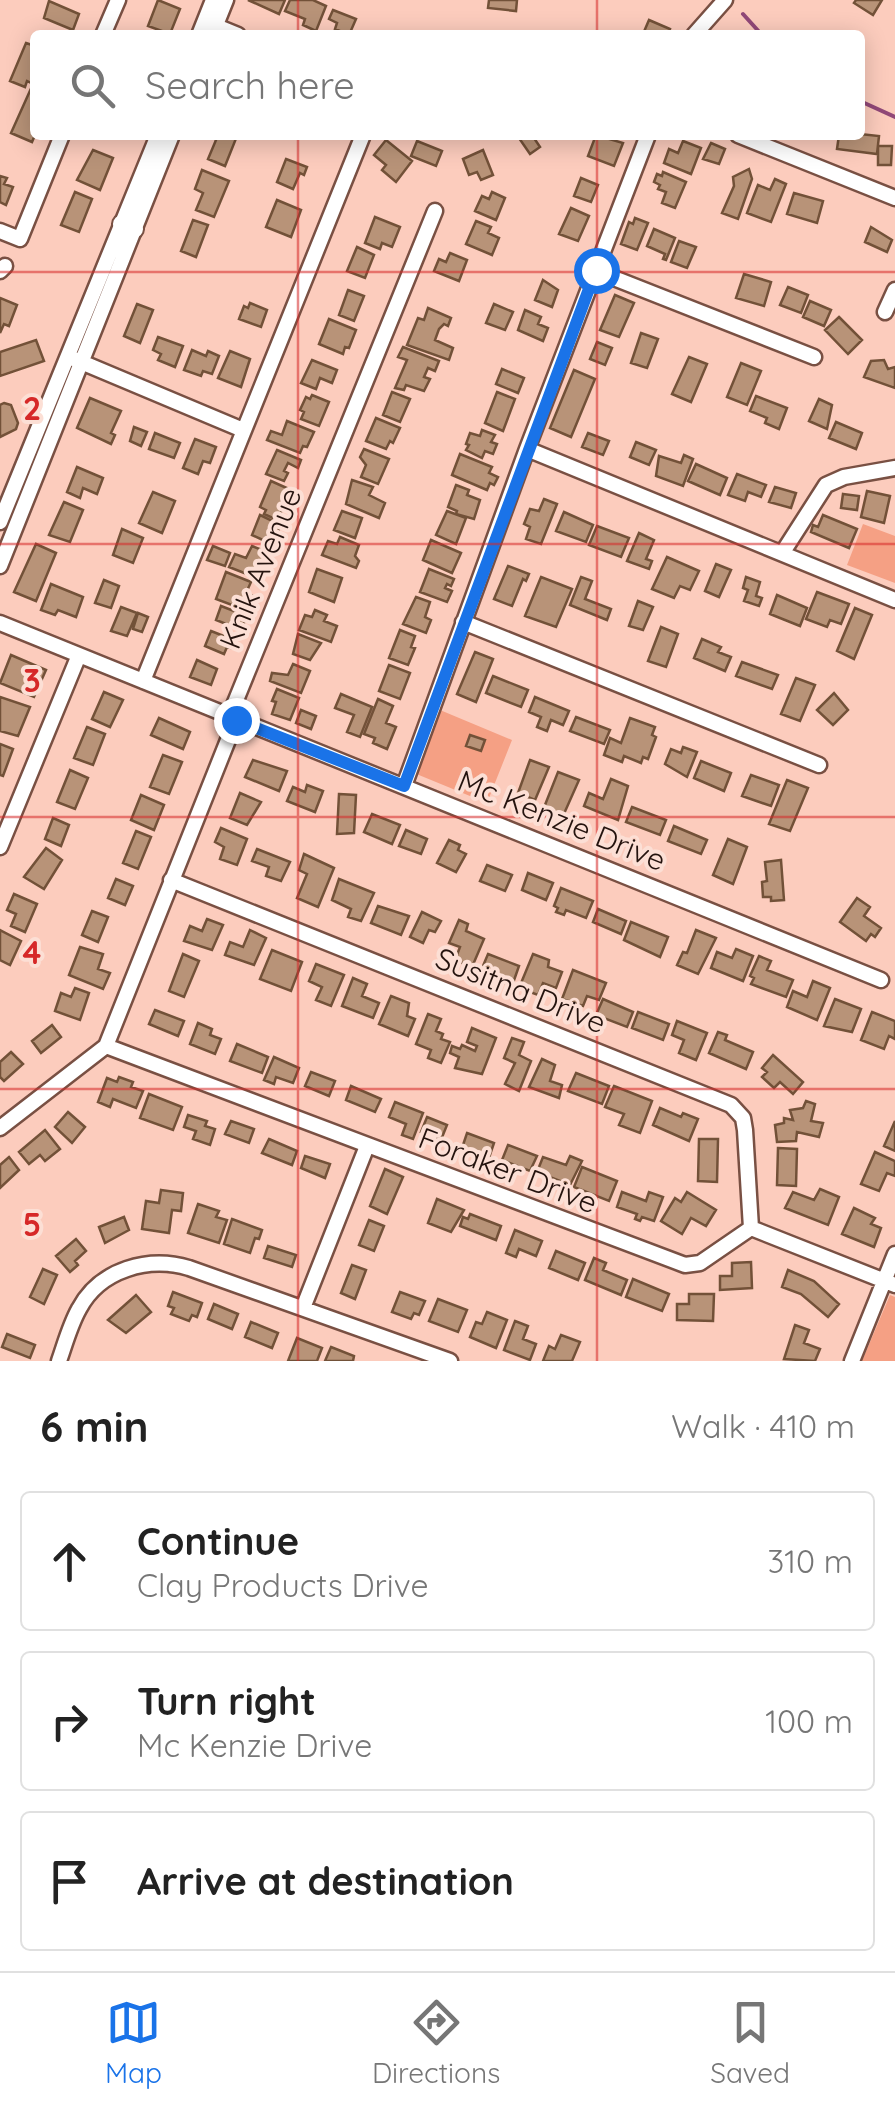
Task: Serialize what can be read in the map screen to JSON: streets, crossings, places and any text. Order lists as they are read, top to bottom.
{
  "streets": {
    "street": [
      "Knik Avenue",
      "Mc Kenzie Drive",
      "Susitna Drive",
      "Foraker Drive"
    ]
  },
  "crossings": [
    ["Knik Avenue", "Mc Kenzie Drive"],
    ["Knik Avenue", "Susitna Drive"],
    ["Knik Avenue", "Foraker Drive"],
    ["Susitna Drive", "Foraker Drive"]
  ],
  "page": {
    "search": "Search here",
    "heading": ["6 min", "Walk · 410 m"],
    "list": [
      ["Continue", "Clay Products Drive", "310 m"],
      ["Turn right", "Mc Kenzie Drive", "100 m"],
      "Arrive at destination"
    ],
    "nav": ["Map", "Directions", "Saved"]
  },
  "grid": {
    "rows": [
      "2",
      "3",
      "4",
      "5"
    ]
  }
}
